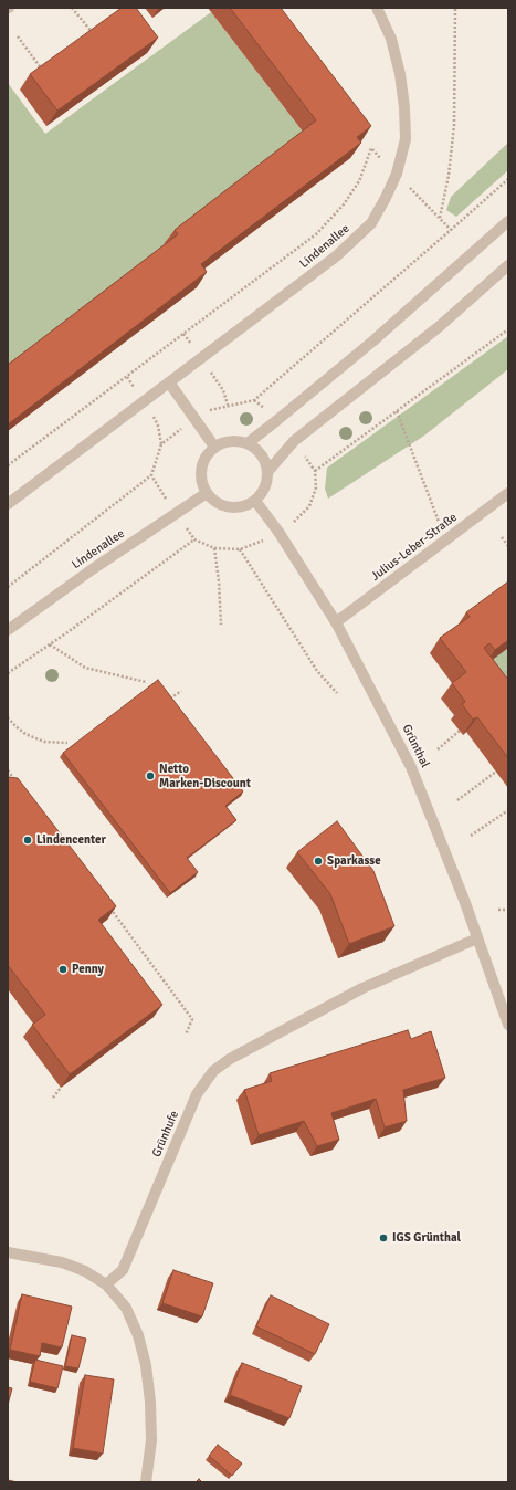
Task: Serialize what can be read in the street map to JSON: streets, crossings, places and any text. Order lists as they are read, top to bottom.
{
  "streets": {
    "street": [
      "Lindenallee",
      "Julius-Leber-Straße",
      "Grünthal",
      "Grünhufe"
    ]
  },
  "crossings": [
    ["Lindenallee", "Grünthal"],
    ["Julius-Leber-Straße", "Grünthal"],
    ["Grünthal", "Grünhufe"]
  ],
  "places": [
    "Netto Marken-Discount",
    "Lindencenter",
    "Sparkasse",
    "Penny",
    "IGS Grünthal"
  ]
}
